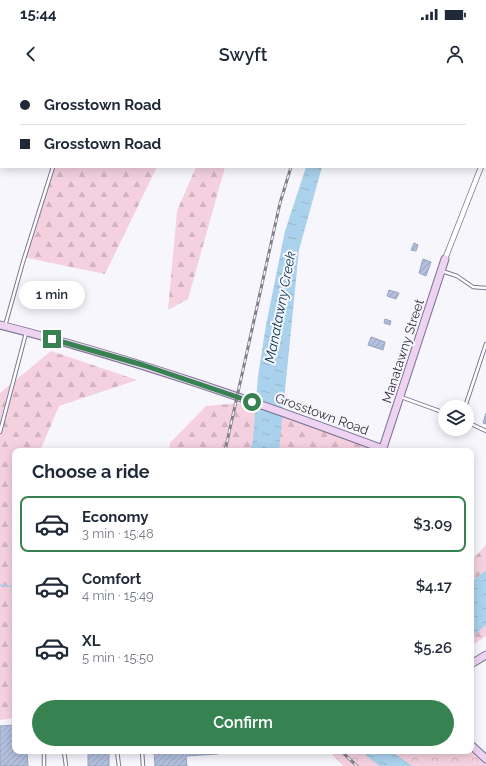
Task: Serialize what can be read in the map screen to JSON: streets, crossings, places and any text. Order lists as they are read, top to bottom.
{
  "streets": {
    "street": ["Manatawny Street", "Grosstown Road"]
  },
  "water": ["Manatawny Creek"],
  "page": {
    "status": "15:44",
    "header": "Swyft",
    "banner": ["Grosstown Road", "Grosstown Road"],
    "bubble": "1 min",
    "heading": "Choose a ride",
    "list": [
      {
        "name": "Economy",
        "note": "3 min · 15:48",
        "value": "$3.09"
      },
      {
        "name": "Comfort",
        "note": "4 min · 15:49",
        "value": "$4.17"
      },
      {
        "name": "XL",
        "note": "5 min · 15:50",
        "value": "$5.26"
      }
    ],
    "buttons": "Confirm"
  }
}
